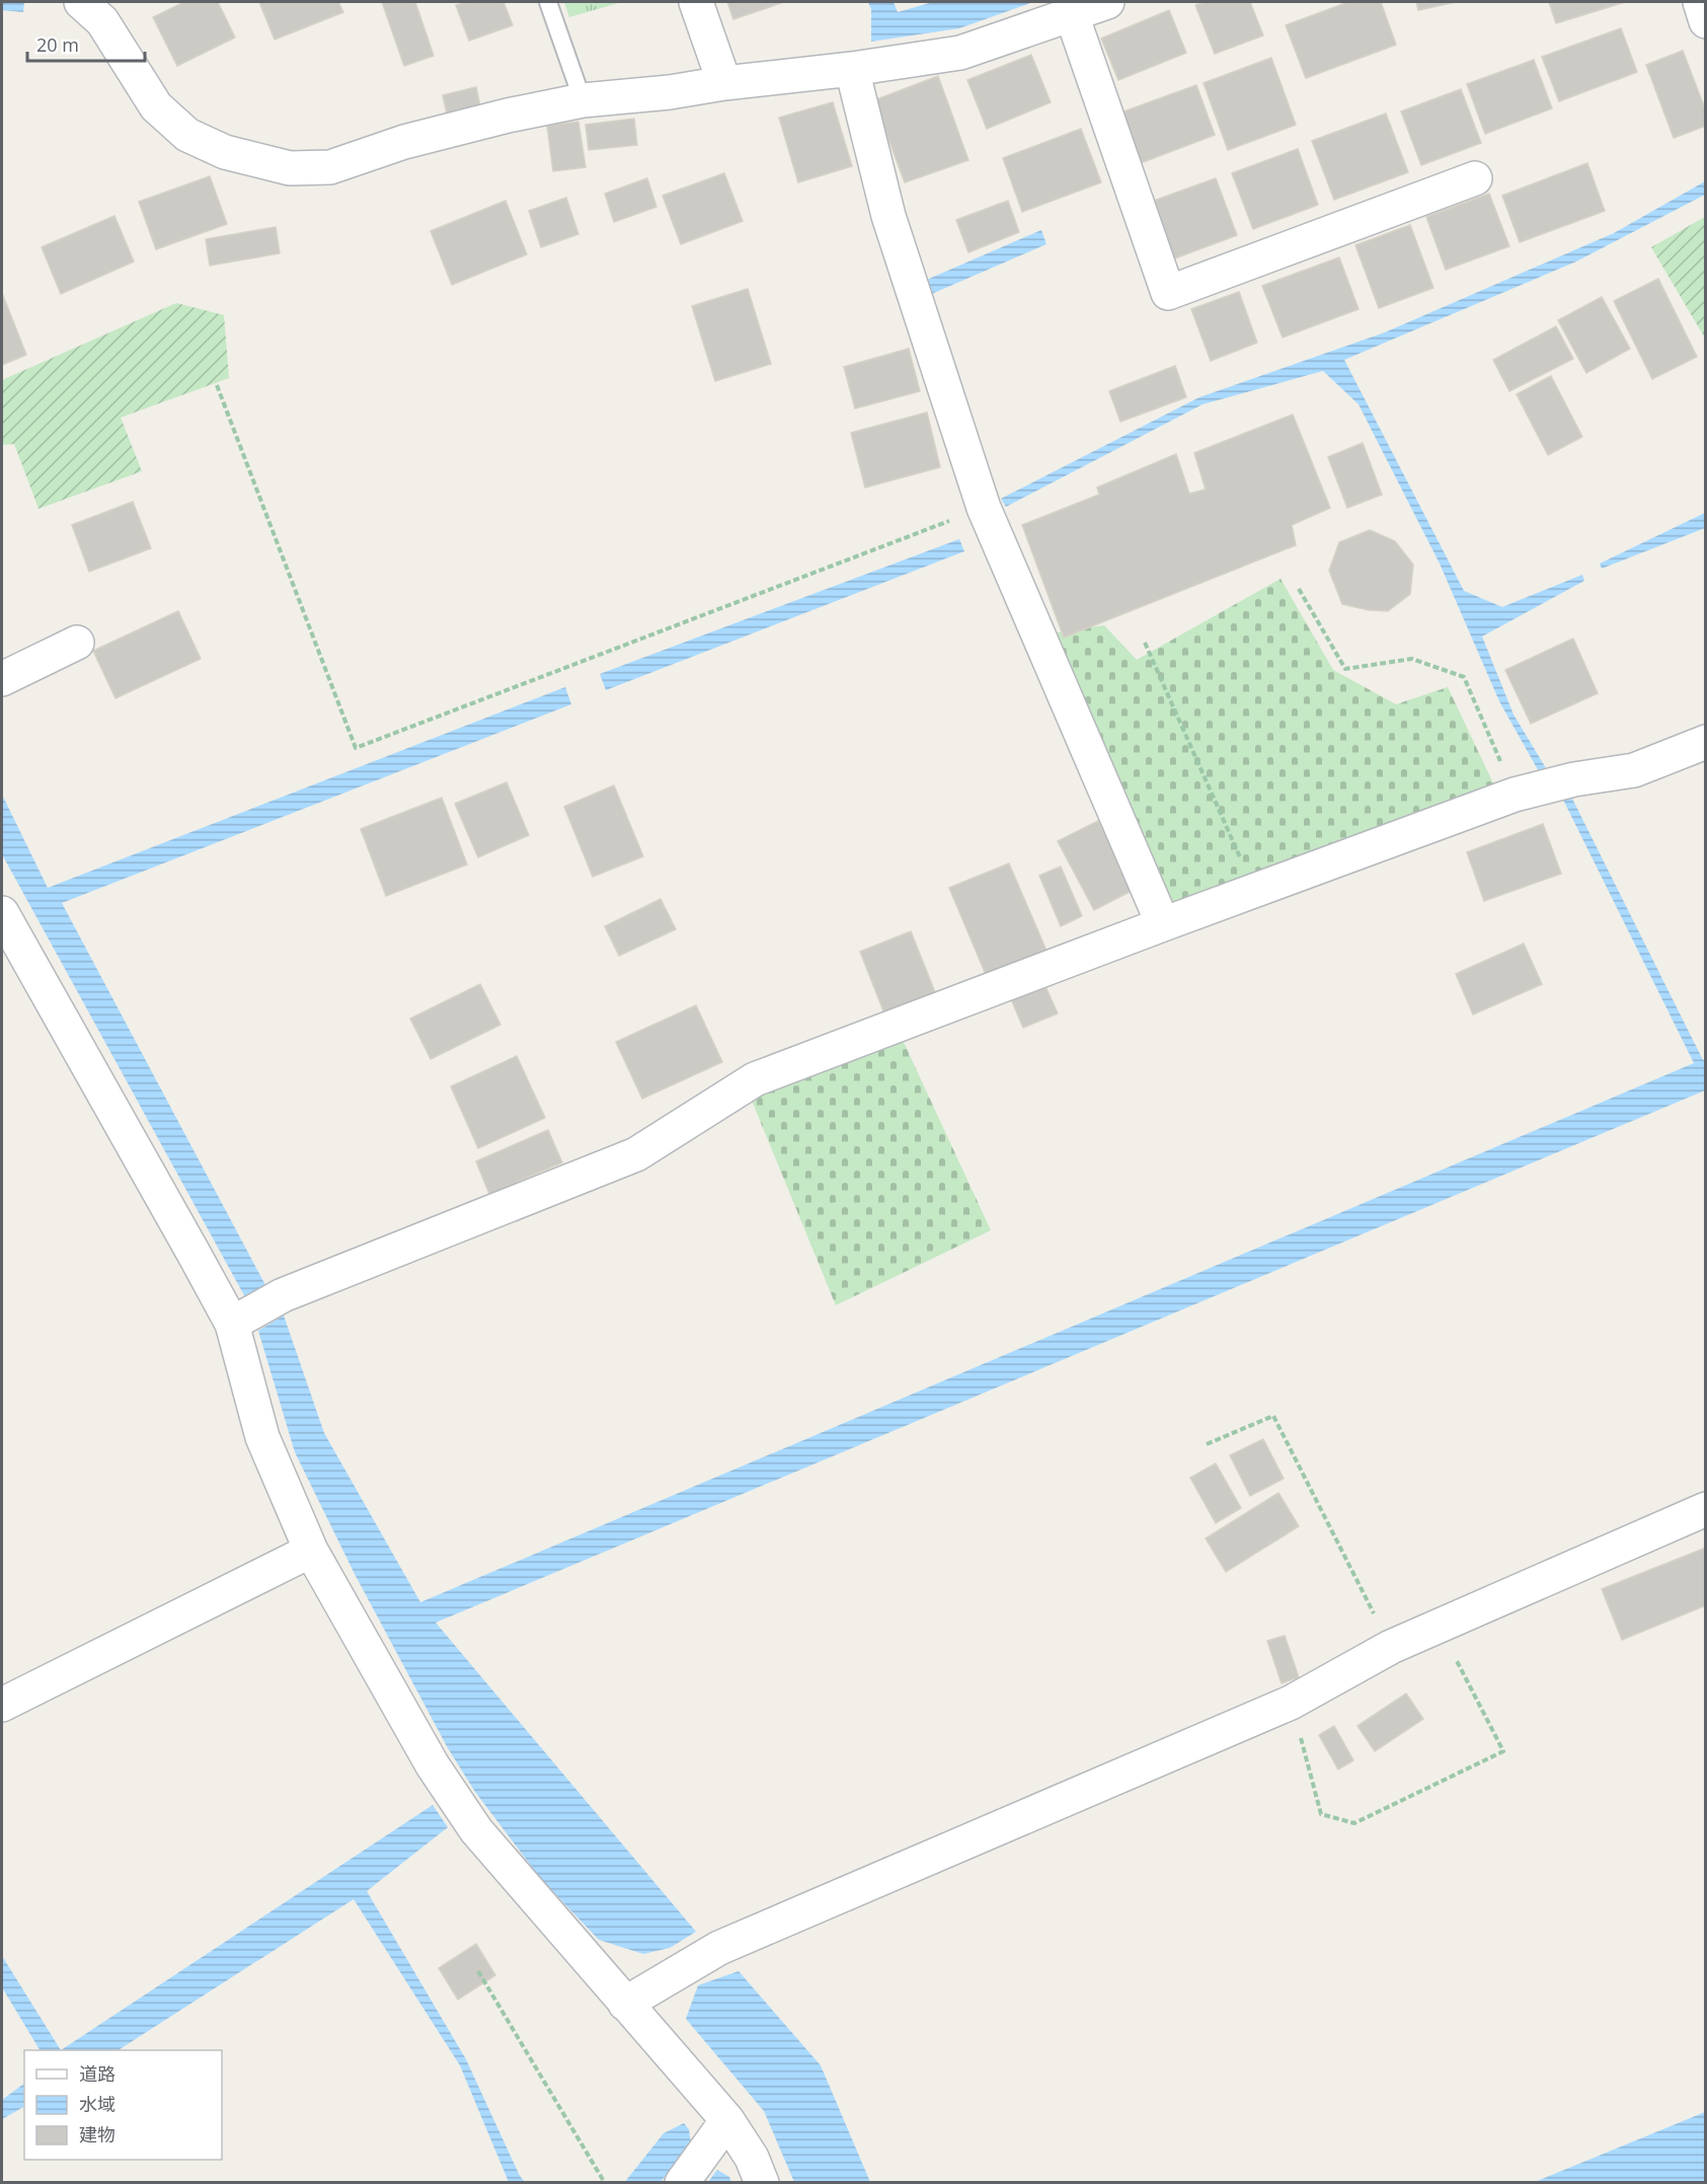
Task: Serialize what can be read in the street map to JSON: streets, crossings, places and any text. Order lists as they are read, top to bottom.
{
  "legend": ["道路", "水域", "建物"],
  "scale_bar": "20 m"
}
